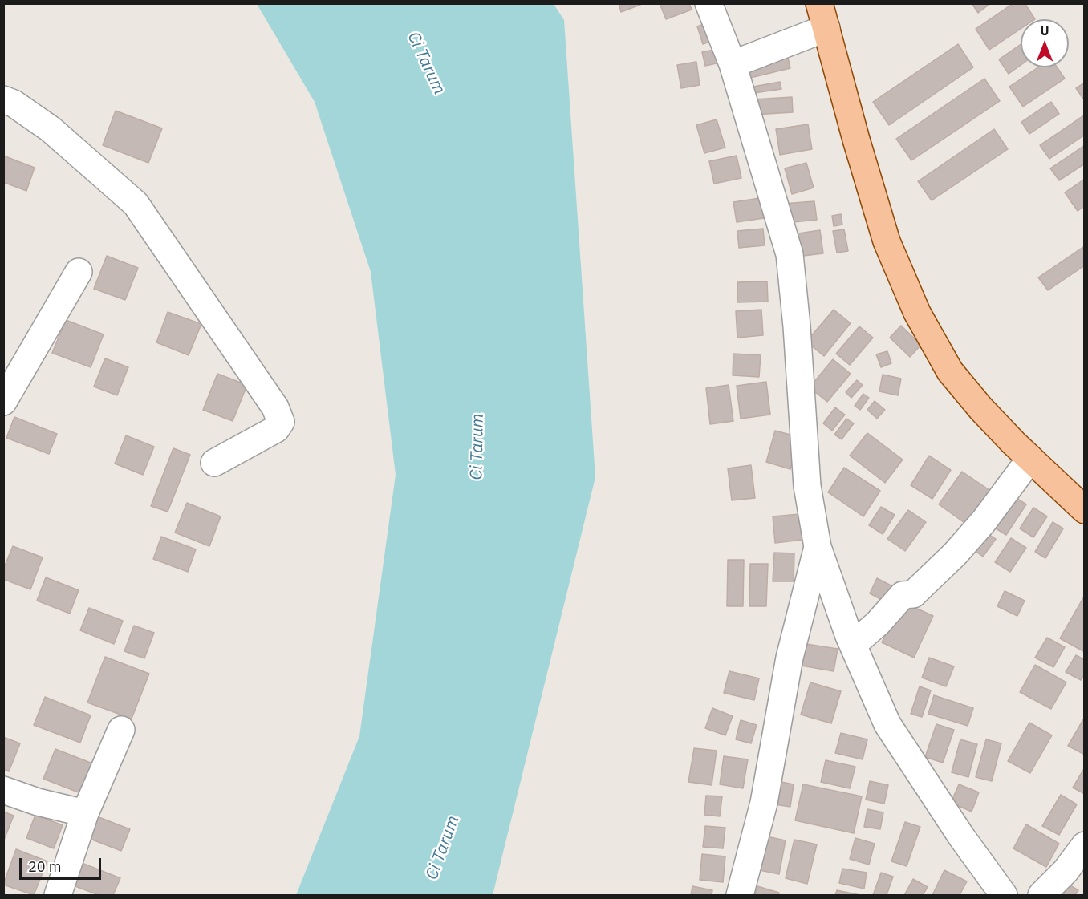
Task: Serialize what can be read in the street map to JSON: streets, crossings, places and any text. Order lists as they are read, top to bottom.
{
  "water": ["Ci Tarum"],
  "scale_bar": "20 m",
  "north": "top"
}
